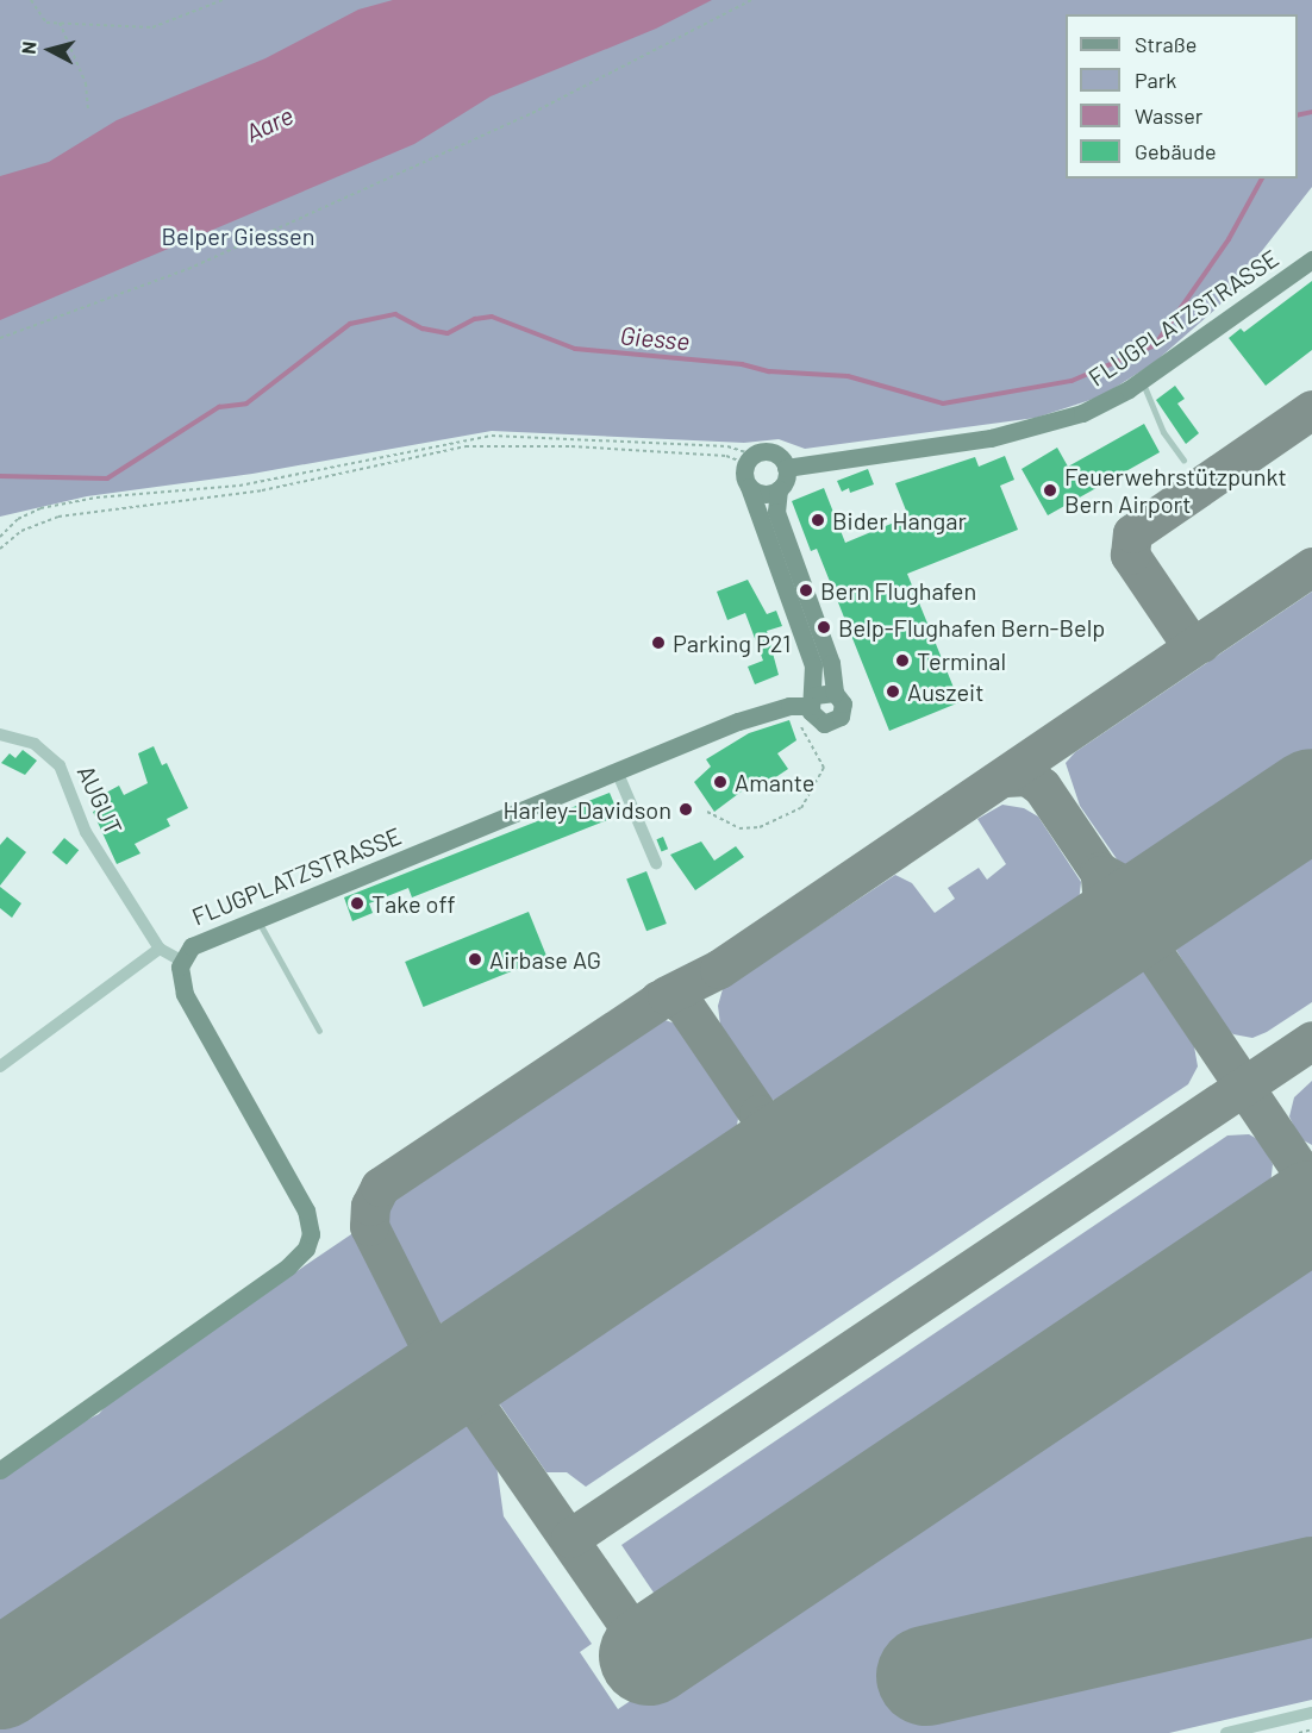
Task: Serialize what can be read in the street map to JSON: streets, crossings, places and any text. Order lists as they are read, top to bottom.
{
  "streets": {
    "street": ["FLUGPLATZSTRASSE", "AUGUT"]
  },
  "water": ["Aare", "Giesse"],
  "parks": ["Belper Giessen"],
  "places": [
    "Feuerwehrstützpunkt Bern Airport",
    "Bider Hangar",
    "Bern Flughafen",
    "Belp-Flughafen Bern-Belp",
    "Parking P21",
    "Terminal",
    "Auszeit",
    "Amante",
    "Harley-Davidson",
    "Take off",
    "Airbase AG"
  ],
  "legend": [
    "Straße",
    "Park",
    "Wasser",
    "Gebäude"
  ],
  "north": "left"
}
